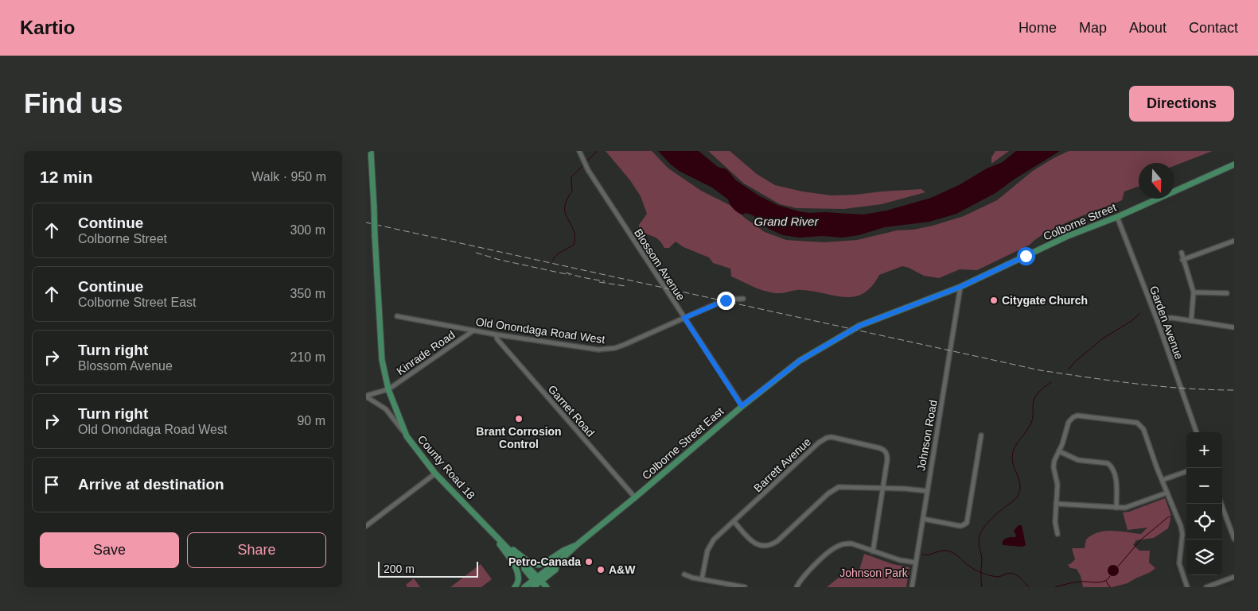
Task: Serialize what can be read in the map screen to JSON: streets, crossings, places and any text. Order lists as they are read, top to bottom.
{
  "streets": {
    "main road": ["Colborne Street", "Colborne Street East", "County Road 18"],
    "street": [
      "Blossom Avenue",
      "Garden Avenue",
      "Old Onondaga Road West",
      "Kinrade Road",
      "Garnet Road",
      "Johnson Road",
      "Barrett Avenue"
    ]
  },
  "crossings": [
    ["Colborne Street", "Garden Avenue"],
    ["Colborne Street", "Johnson Road"],
    ["Colborne Street", "Colborne Street East"],
    ["Blossom Avenue", "Old Onondaga Road West"],
    ["Blossom Avenue", "Colborne Street East"],
    ["Old Onondaga Road West", "Kinrade Road"],
    ["Old Onondaga Road West", "Garnet Road"],
    ["Kinrade Road", "County Road 18"],
    ["Garnet Road", "Colborne Street East"],
    ["Colborne Street East", "County Road 18"]
  ],
  "water": ["Grand River"],
  "parks": ["Johnson Park"],
  "places": [
    "Citygate Church",
    "Brant Corrosion Control",
    "Petro-Canada",
    "A&W"
  ],
  "scale_bar": "200 m",
  "north": "bottom",
  "page": {
    "header": "Kartio",
    "nav": [
      "Home",
      "Map",
      "About",
      "Contact"
    ],
    "buttons": [
      "Directions",
      ["Save", "Share"]
    ],
    "title": "Find us",
    "heading": ["12 min", "Walk · 950 m"],
    "list": [
      ["Continue", "Colborne Street", "300 m"],
      ["Continue", "Colborne Street East", "350 m"],
      ["Turn right", "Blossom Avenue", "210 m"],
      ["Turn right", "Old Onondaga Road West", "90 m"],
      "Arrive at destination"
    ],
    "map_buttons": ["+", "−"],
    "scale": "200 m"
  }
}
